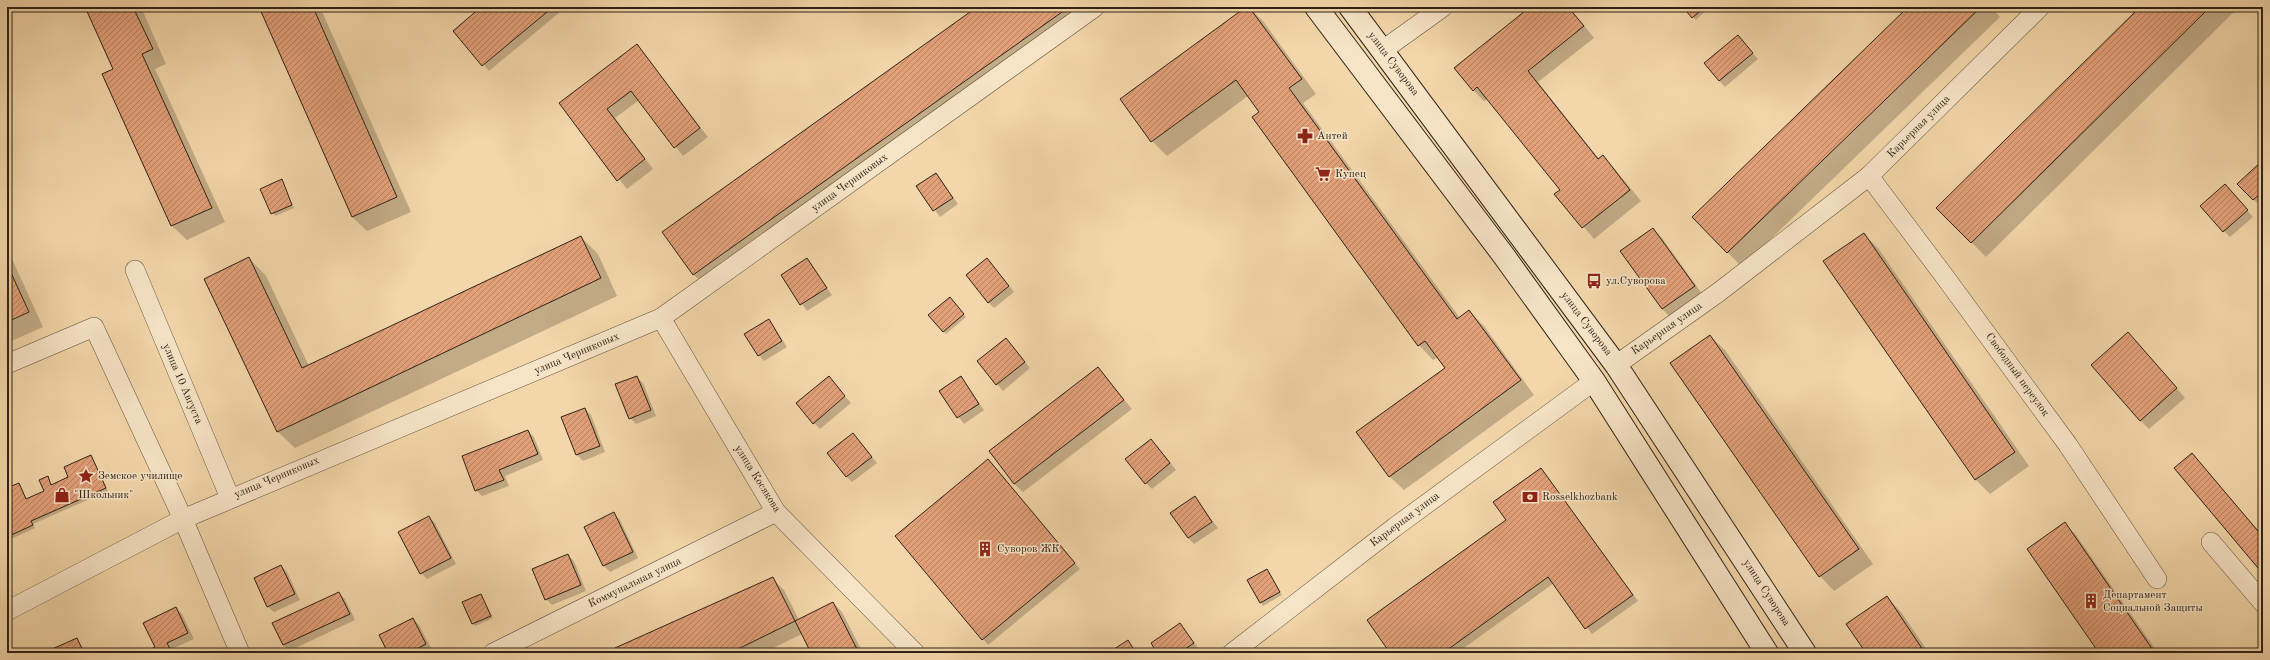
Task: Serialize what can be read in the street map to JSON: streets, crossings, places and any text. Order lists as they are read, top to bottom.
{
  "streets": {
    "main road": ["улица Суворова", "Карьерная улица"],
    "street": [
      "улица Черниковых",
      "Свободный переулок",
      "улица 10 Августа",
      "улица Косякова",
      "Коммунальная улица"
    ]
  },
  "crossings": [
    ["улица Суворова", "Карьерная улица"],
    ["Карьерная улица", "Свободный переулок"],
    ["улица Черниковых", "улица 10 Августа"],
    ["улица Черниковых", "улица Косякова"],
    ["улица Косякова", "Коммунальная улица"]
  ],
  "places": {
    "pharmacy": ["Антей"],
    "supermarket": ["Купец"],
    "bus stop": ["ул.Суворова"],
    "place": ["Земское училище"],
    "shop": ["\"Школьник\""],
    "bank": ["Rosselkhozbank"],
    "building": ["Суворов ЖК", "Департамент Социальной Защиты"]
  }
}
